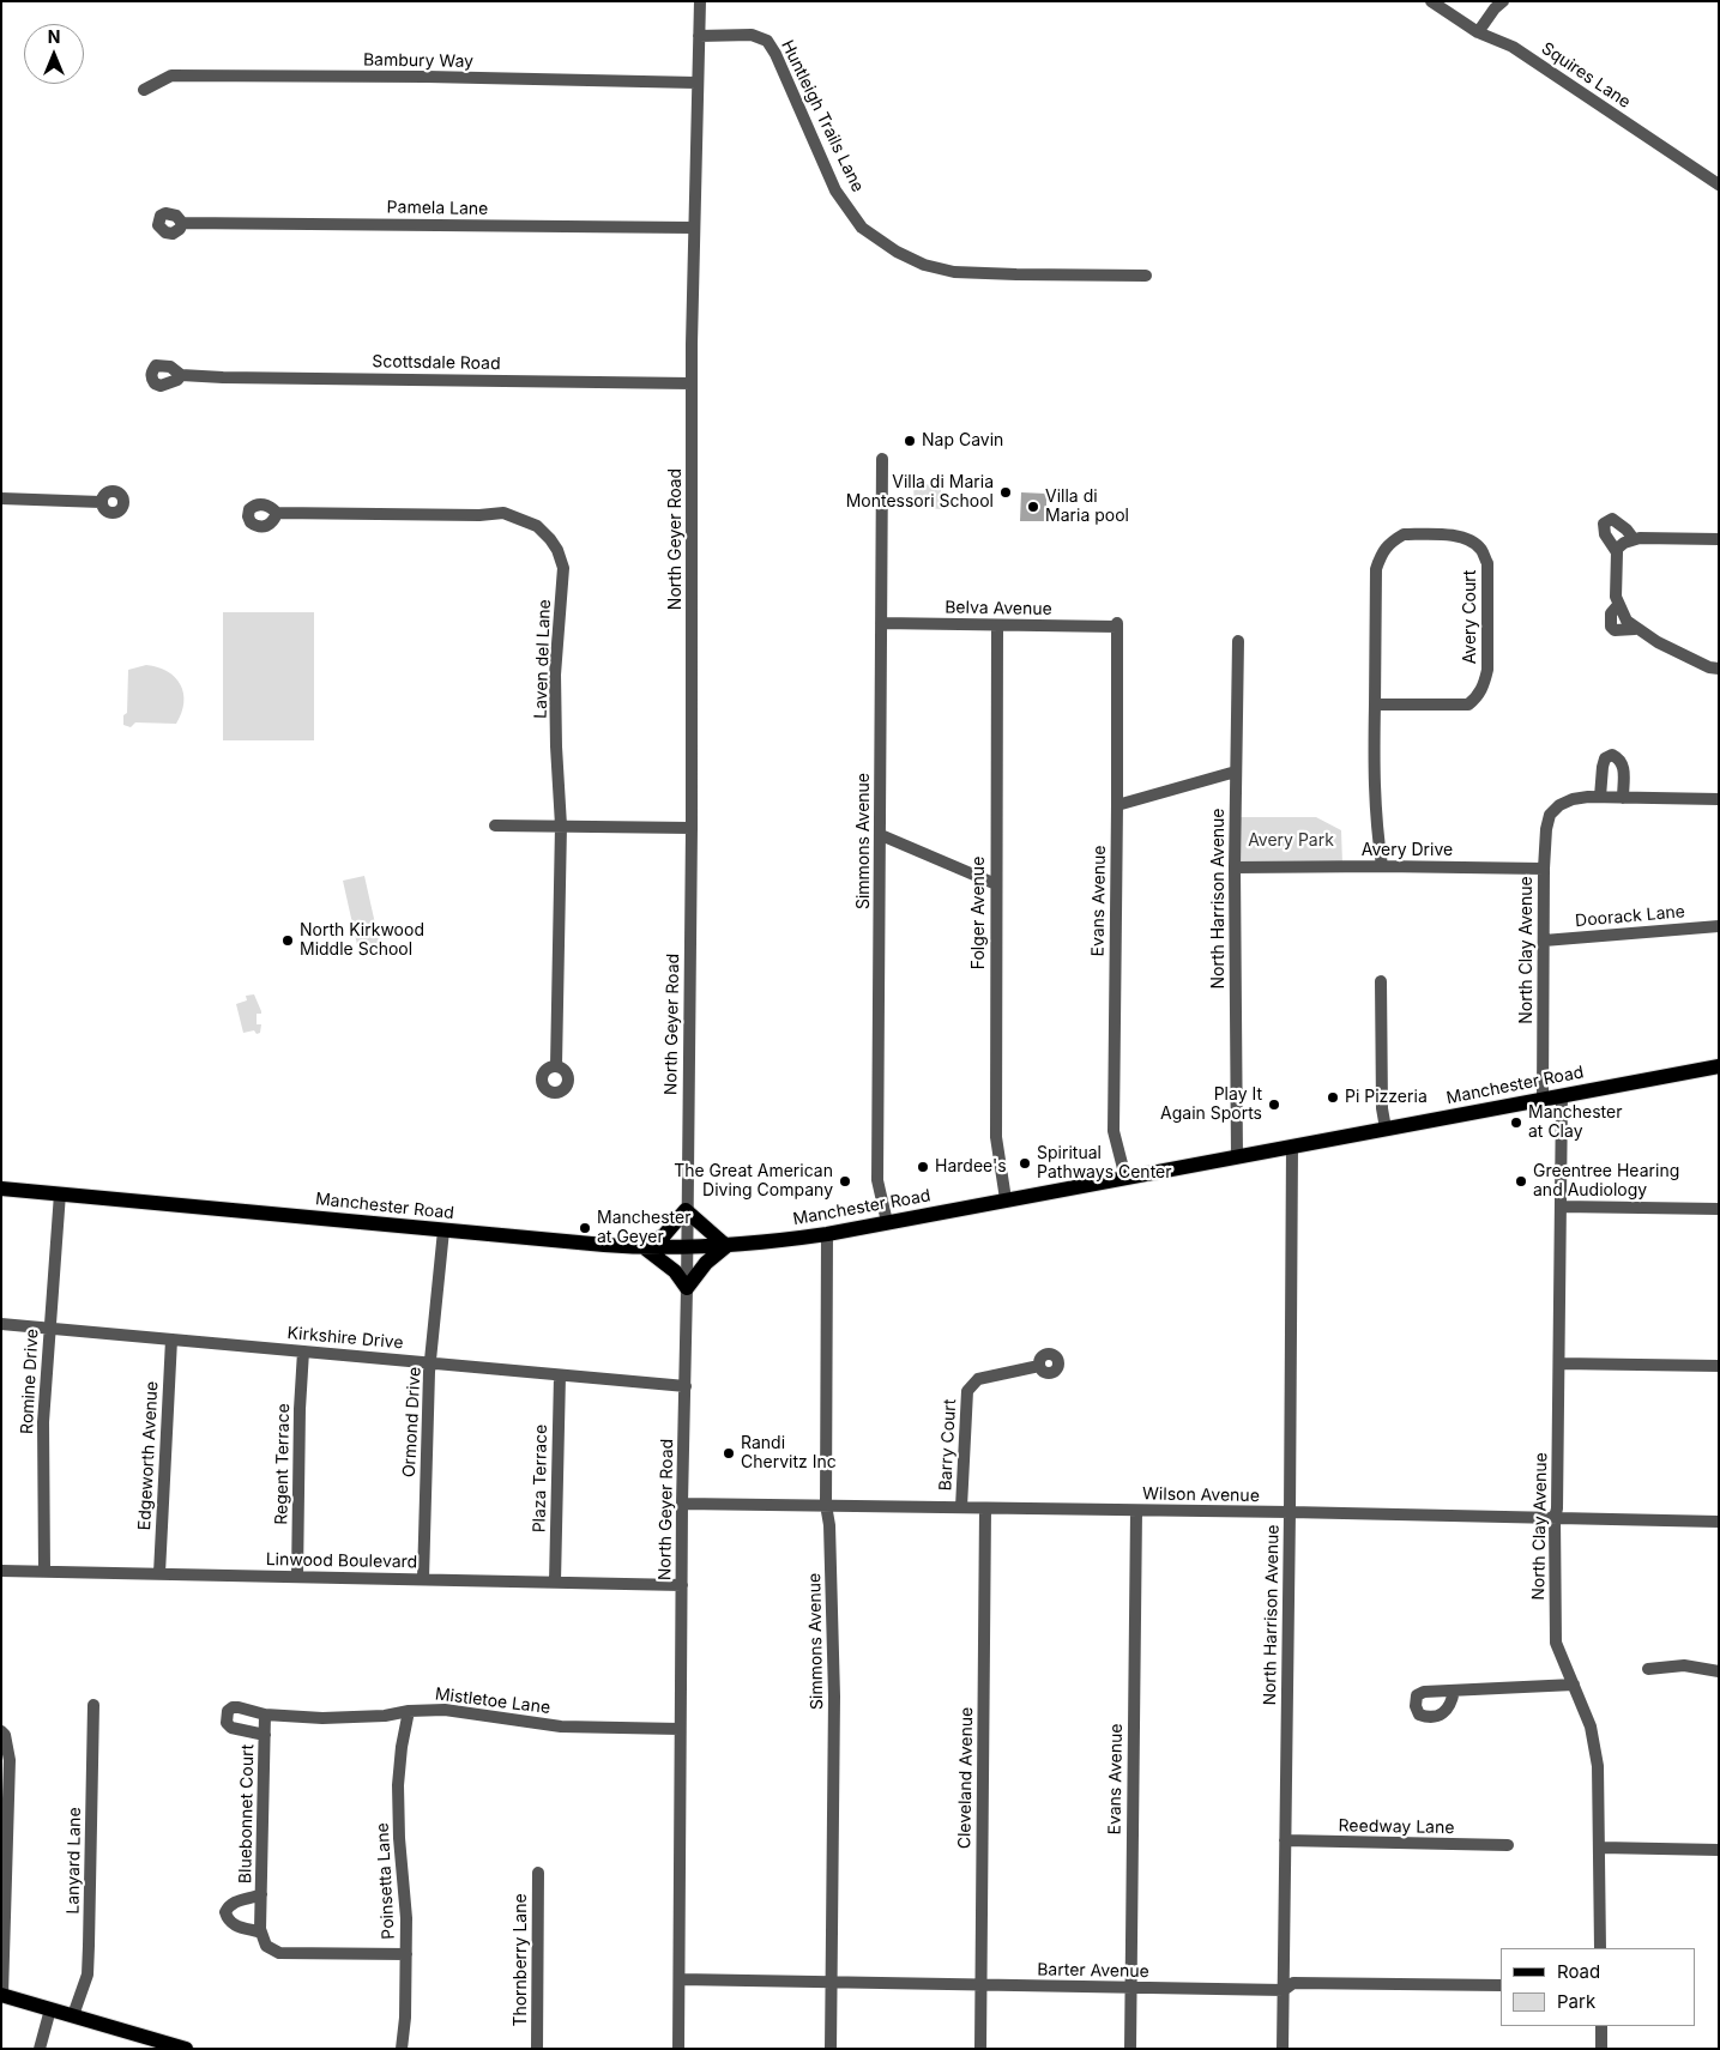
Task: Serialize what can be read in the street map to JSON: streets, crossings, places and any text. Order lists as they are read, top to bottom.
{
  "streets": {
    "main road": ["Manchester Road"],
    "street": [
      "Bambury Way",
      "Squires Lane",
      "Huntleigh Trails Lane",
      "Pamela Lane",
      "Scottsdale Road",
      "North Geyer Road",
      "Belva Avenue",
      "Avery Court",
      "Laven del Lane",
      "Simmons Avenue",
      "Avery Drive",
      "North Harrison Avenue",
      "Evans Avenue",
      "Folger Avenue",
      "Doorack Lane",
      "North Clay Avenue",
      "Kirkshire Drive",
      "Romine Drive",
      "Ormond Drive",
      "Barry Court",
      "Edgeworth Avenue",
      "Regent Terrace",
      "Plaza Terrace",
      "Wilson Avenue",
      "Linwood Boulevard",
      "Mistletoe Lane",
      "Cleveland Avenue",
      "Bluebonnet Court",
      "Reedway Lane",
      "Lanyard Lane",
      "Poinsetta Lane",
      "Thornberry Lane",
      "Barter Avenue"
    ]
  },
  "crossings": [
    ["Bambury Way", "North Geyer Road"],
    ["Huntleigh Trails Lane", "North Geyer Road"],
    ["Pamela Lane", "North Geyer Road"],
    ["Scottsdale Road", "North Geyer Road"],
    ["North Geyer Road", "Manchester Road"],
    ["North Geyer Road", "Kirkshire Drive"],
    ["North Geyer Road", "Wilson Avenue"],
    ["North Geyer Road", "Linwood Boulevard"],
    ["North Geyer Road", "Mistletoe Lane"],
    ["North Geyer Road", "Barter Avenue"],
    ["Belva Avenue", "Simmons Avenue"],
    ["Belva Avenue", "Evans Avenue"],
    ["Belva Avenue", "Folger Avenue"],
    ["Avery Court", "Avery Drive"],
    ["Simmons Avenue", "Manchester Road"],
    ["Simmons Avenue", "Wilson Avenue"],
    ["Simmons Avenue", "Barter Avenue"],
    ["Avery Drive", "North Harrison Avenue"],
    ["Avery Drive", "North Clay Avenue"],
    ["North Harrison Avenue", "Manchester Road"],
    ["North Harrison Avenue", "Wilson Avenue"],
    ["North Harrison Avenue", "Reedway Lane"],
    ["North Harrison Avenue", "Barter Avenue"],
    ["Evans Avenue", "Manchester Road"],
    ["Evans Avenue", "Wilson Avenue"],
    ["Evans Avenue", "Barter Avenue"],
    ["Folger Avenue", "Manchester Road"],
    ["Doorack Lane", "North Clay Avenue"],
    ["North Clay Avenue", "Manchester Road"],
    ["North Clay Avenue", "Wilson Avenue"],
    ["Manchester Road", "Romine Drive"],
    ["Manchester Road", "Ormond Drive"],
    ["Kirkshire Drive", "Romine Drive"],
    ["Kirkshire Drive", "Ormond Drive"],
    ["Kirkshire Drive", "Edgeworth Avenue"],
    ["Kirkshire Drive", "Regent Terrace"],
    ["Kirkshire Drive", "Plaza Terrace"],
    ["Romine Drive", "Linwood Boulevard"],
    ["Ormond Drive", "Linwood Boulevard"],
    ["Barry Court", "Wilson Avenue"],
    ["Edgeworth Avenue", "Linwood Boulevard"],
    ["Regent Terrace", "Linwood Boulevard"],
    ["Plaza Terrace", "Linwood Boulevard"],
    ["Wilson Avenue", "Cleveland Avenue"],
    ["Mistletoe Lane", "Bluebonnet Court"],
    ["Mistletoe Lane", "Poinsetta Lane"],
    ["Cleveland Avenue", "Barter Avenue"],
    ["Bluebonnet Court", "Poinsetta Lane"]
  ],
  "parks": ["Avery Park"],
  "places": [
    "Nap Cavin",
    "Villa di Maria Montessori School",
    "Villa di Maria pool",
    "North Kirkwood Middle School",
    "Pi Pizzeria",
    "Play It Again Sports",
    "Manchester at Clay",
    "Spiritual Pathways Center",
    "Hardee's",
    "The Great American Diving Company",
    "Greentree Hearing and Audiology",
    "Manchester at Geyer",
    "Randi Chervitz Inc"
  ],
  "legend": ["Road", "Park"],
  "north": "top"
}
